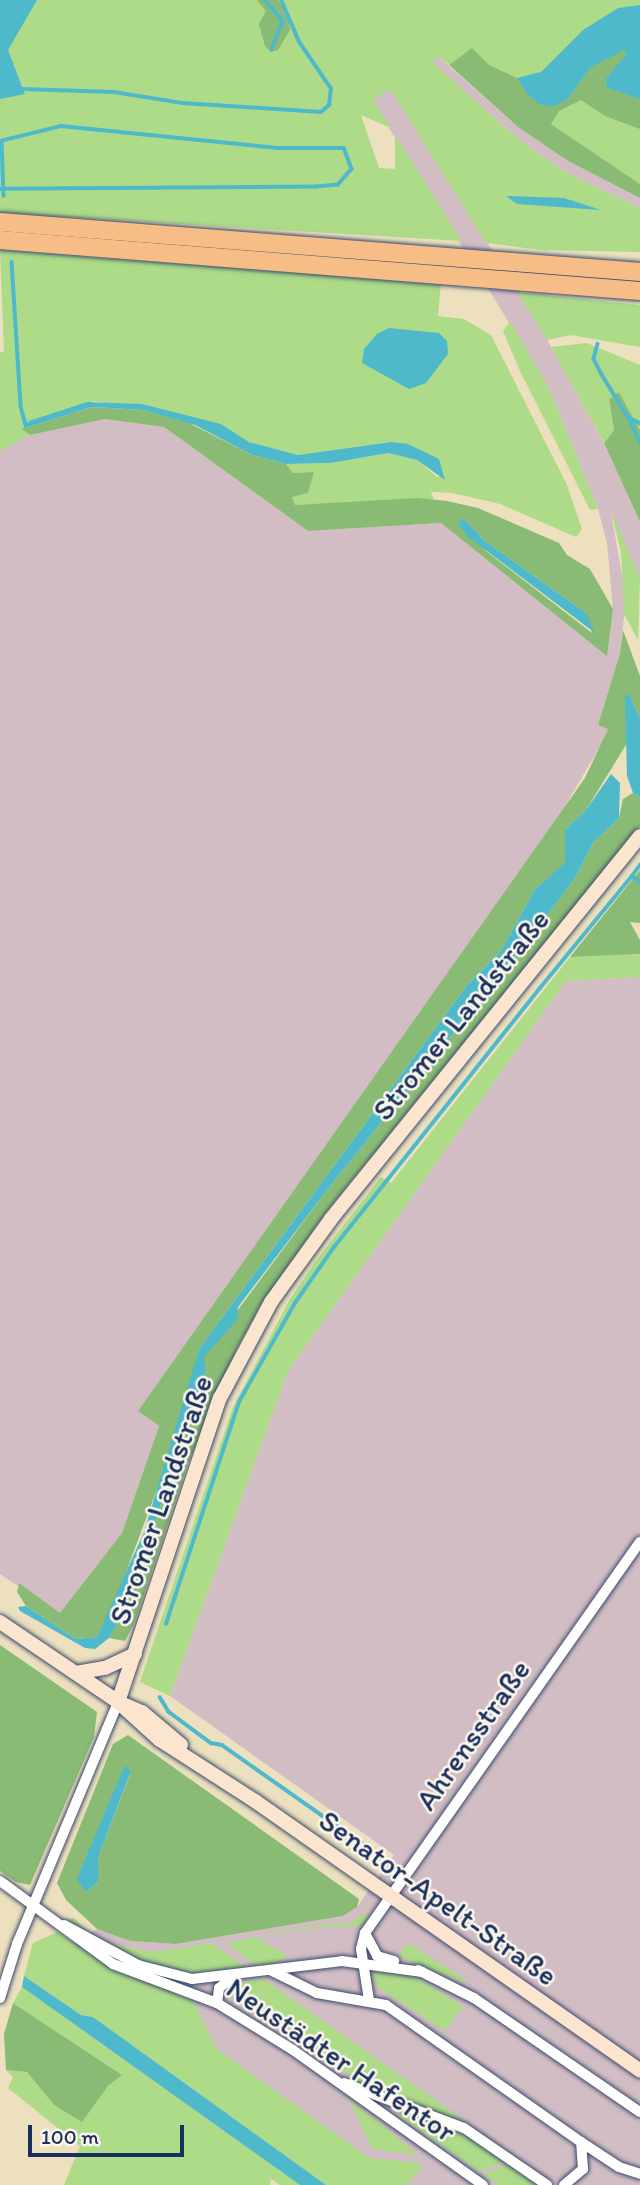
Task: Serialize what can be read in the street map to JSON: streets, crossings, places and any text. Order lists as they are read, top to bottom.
{
  "streets": {
    "street": [
      "Stromer Landstraße",
      "Ahrensstraße",
      "Senator-Apelt-Straße",
      "Neustädter Hafentor"
    ]
  },
  "crossings": [
    ["Stromer Landstraße", "Senator-Apelt-Straße"],
    ["Stromer Landstraße", "Neustädter Hafentor"],
    ["Ahrensstraße", "Senator-Apelt-Straße"],
    ["Ahrensstraße", "Neustädter Hafentor"]
  ],
  "scale_bar": "100 m"
}
